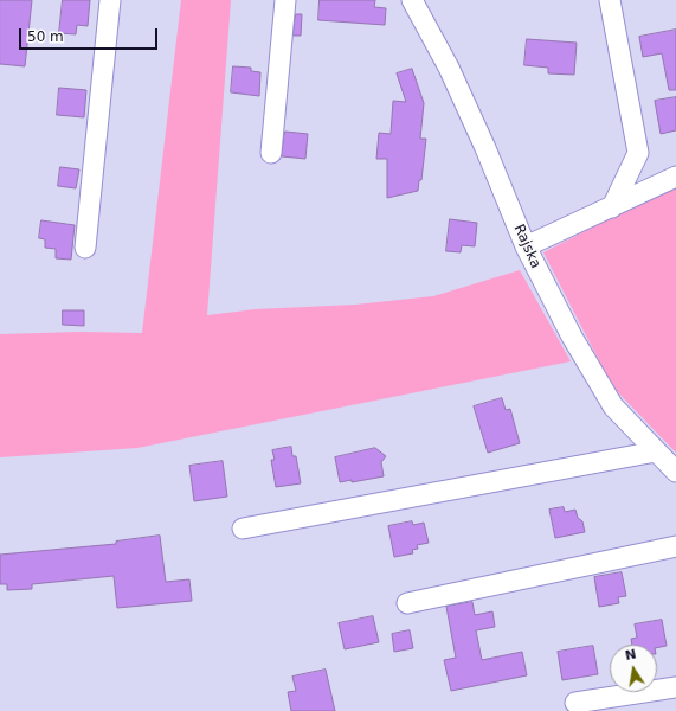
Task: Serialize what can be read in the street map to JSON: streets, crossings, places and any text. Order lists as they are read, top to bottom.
{
  "streets": {
    "street": ["Rajska"]
  },
  "scale_bar": "50 m",
  "north": "top"
}
